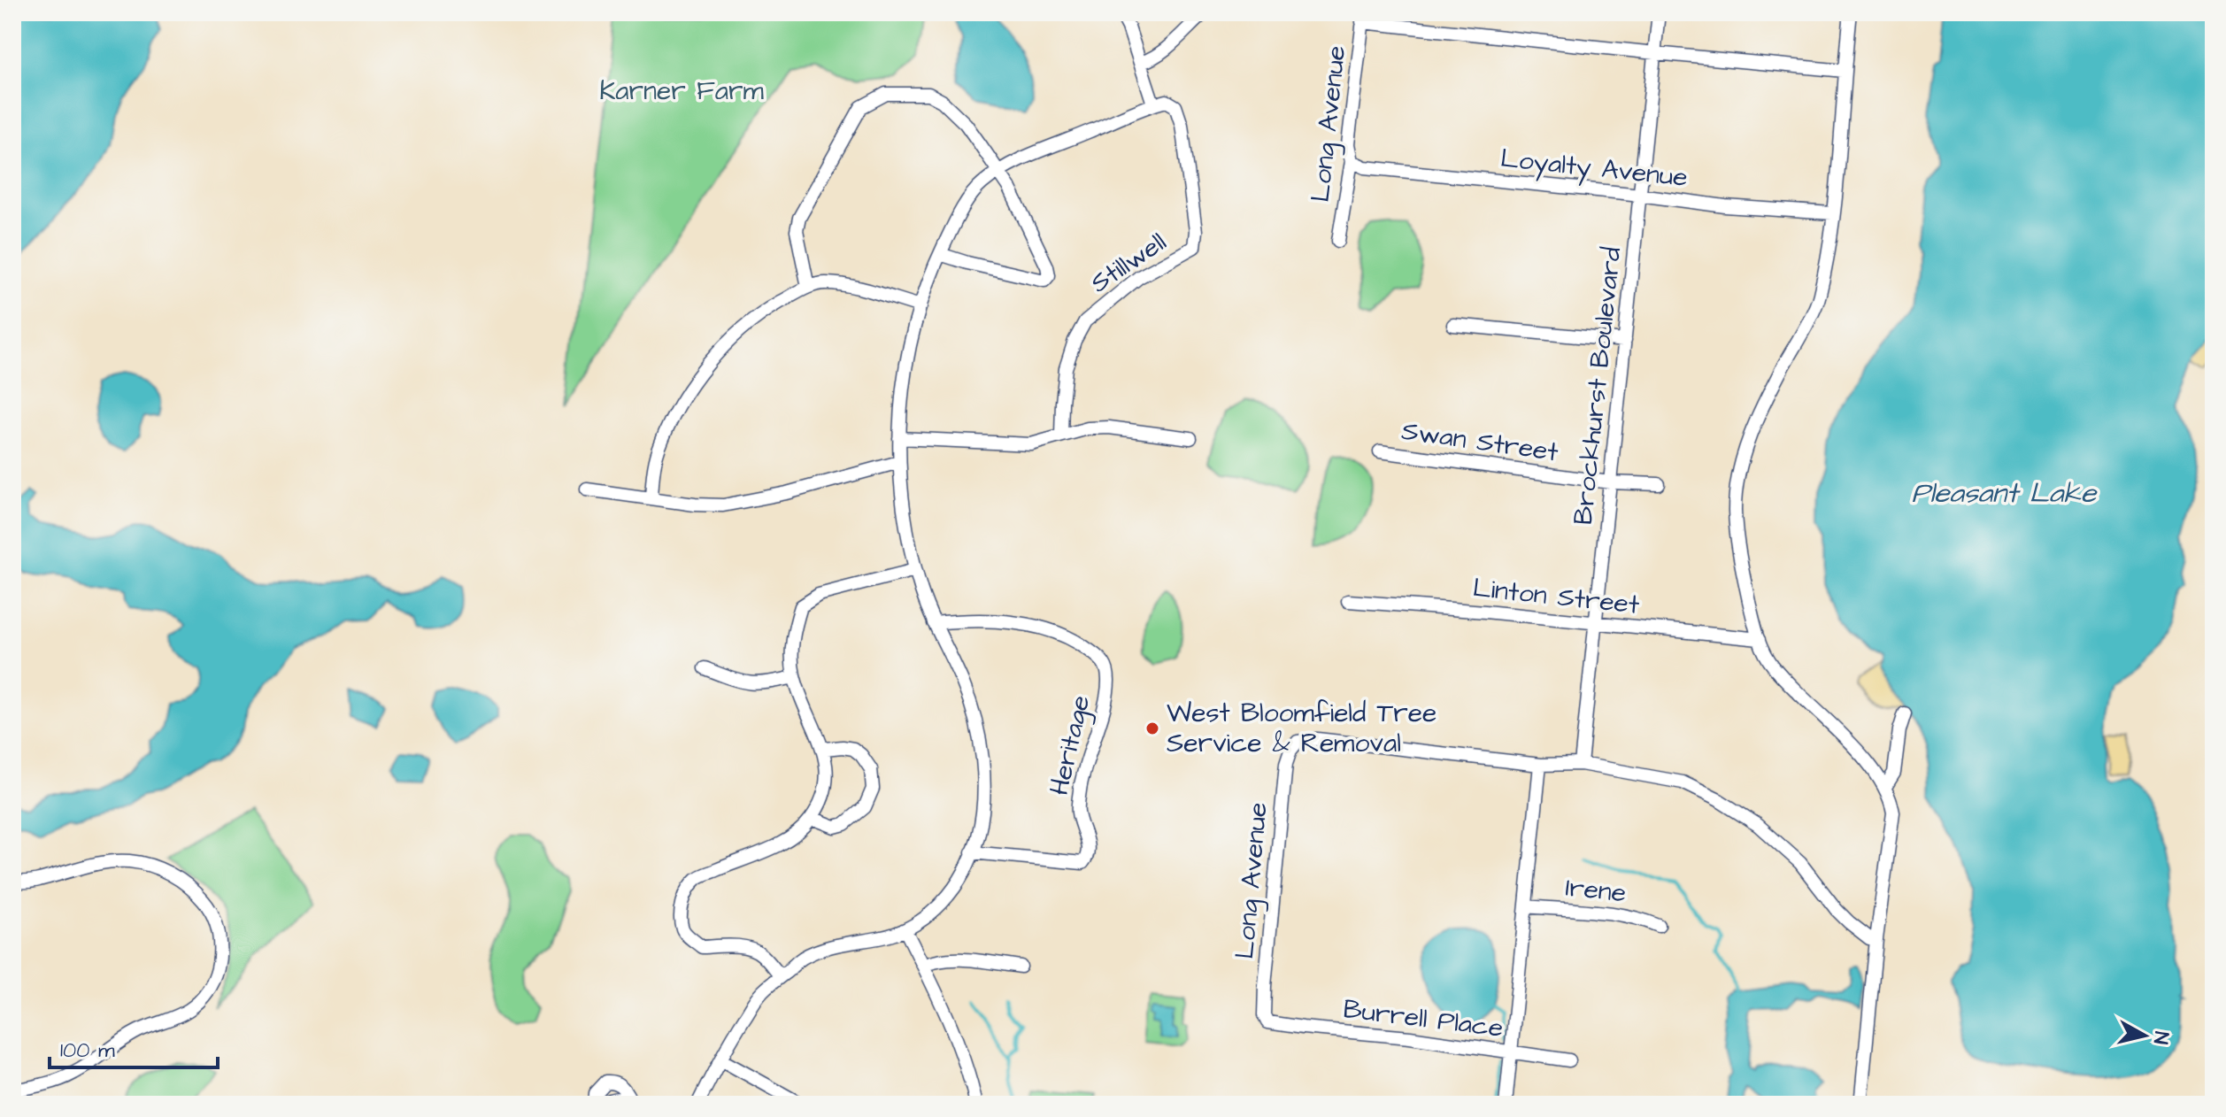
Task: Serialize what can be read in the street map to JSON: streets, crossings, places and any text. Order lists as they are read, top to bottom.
{
  "streets": {
    "street": [
      "Long Avenue",
      "Loyalty Avenue",
      "Stillwell",
      "Brockhurst Boulevard",
      "Swan Street",
      "Linton Street",
      "Heritage",
      "Irene",
      "Burrell Place"
    ]
  },
  "crossings": [
    ["Long Avenue", "Loyalty Avenue"],
    ["Long Avenue", "Burrell Place"],
    ["Loyalty Avenue", "Brockhurst Boulevard"],
    ["Brockhurst Boulevard", "Swan Street"],
    ["Brockhurst Boulevard", "Linton Street"]
  ],
  "water": ["Pleasant Lake"],
  "parks": ["Karner Farm"],
  "places": ["West Bloomfield Tree Service & Removal"],
  "scale_bar": "100 m",
  "north": "right"
}
